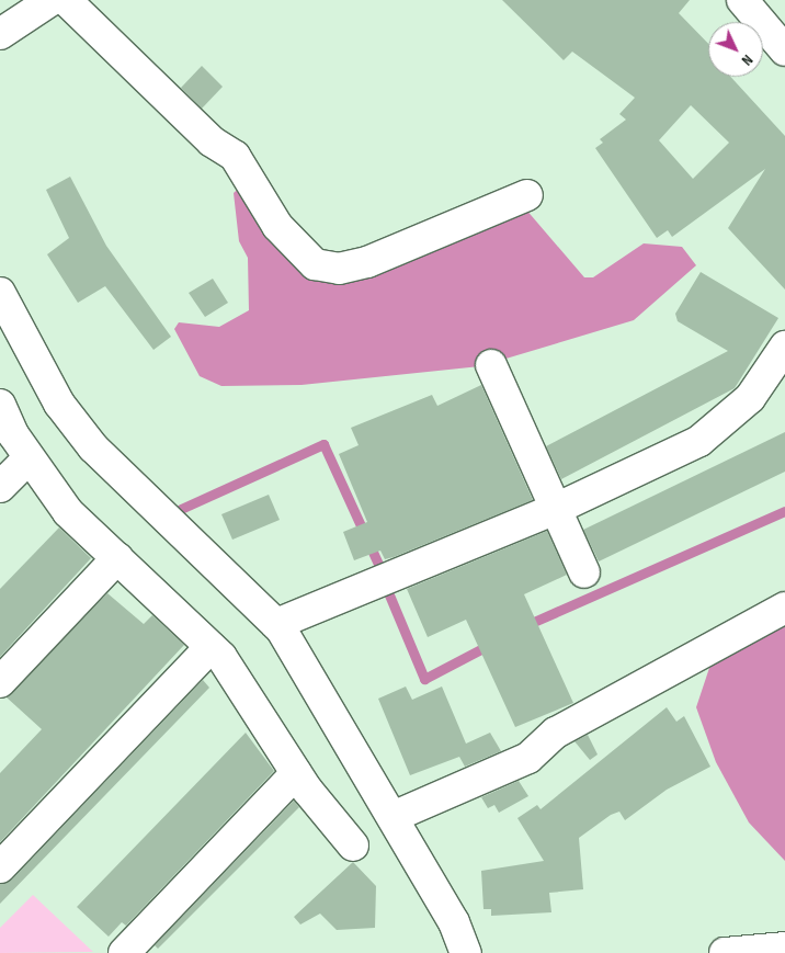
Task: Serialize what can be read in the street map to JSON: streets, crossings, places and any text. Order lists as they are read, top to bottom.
{
  "north": "bottom right"
}
